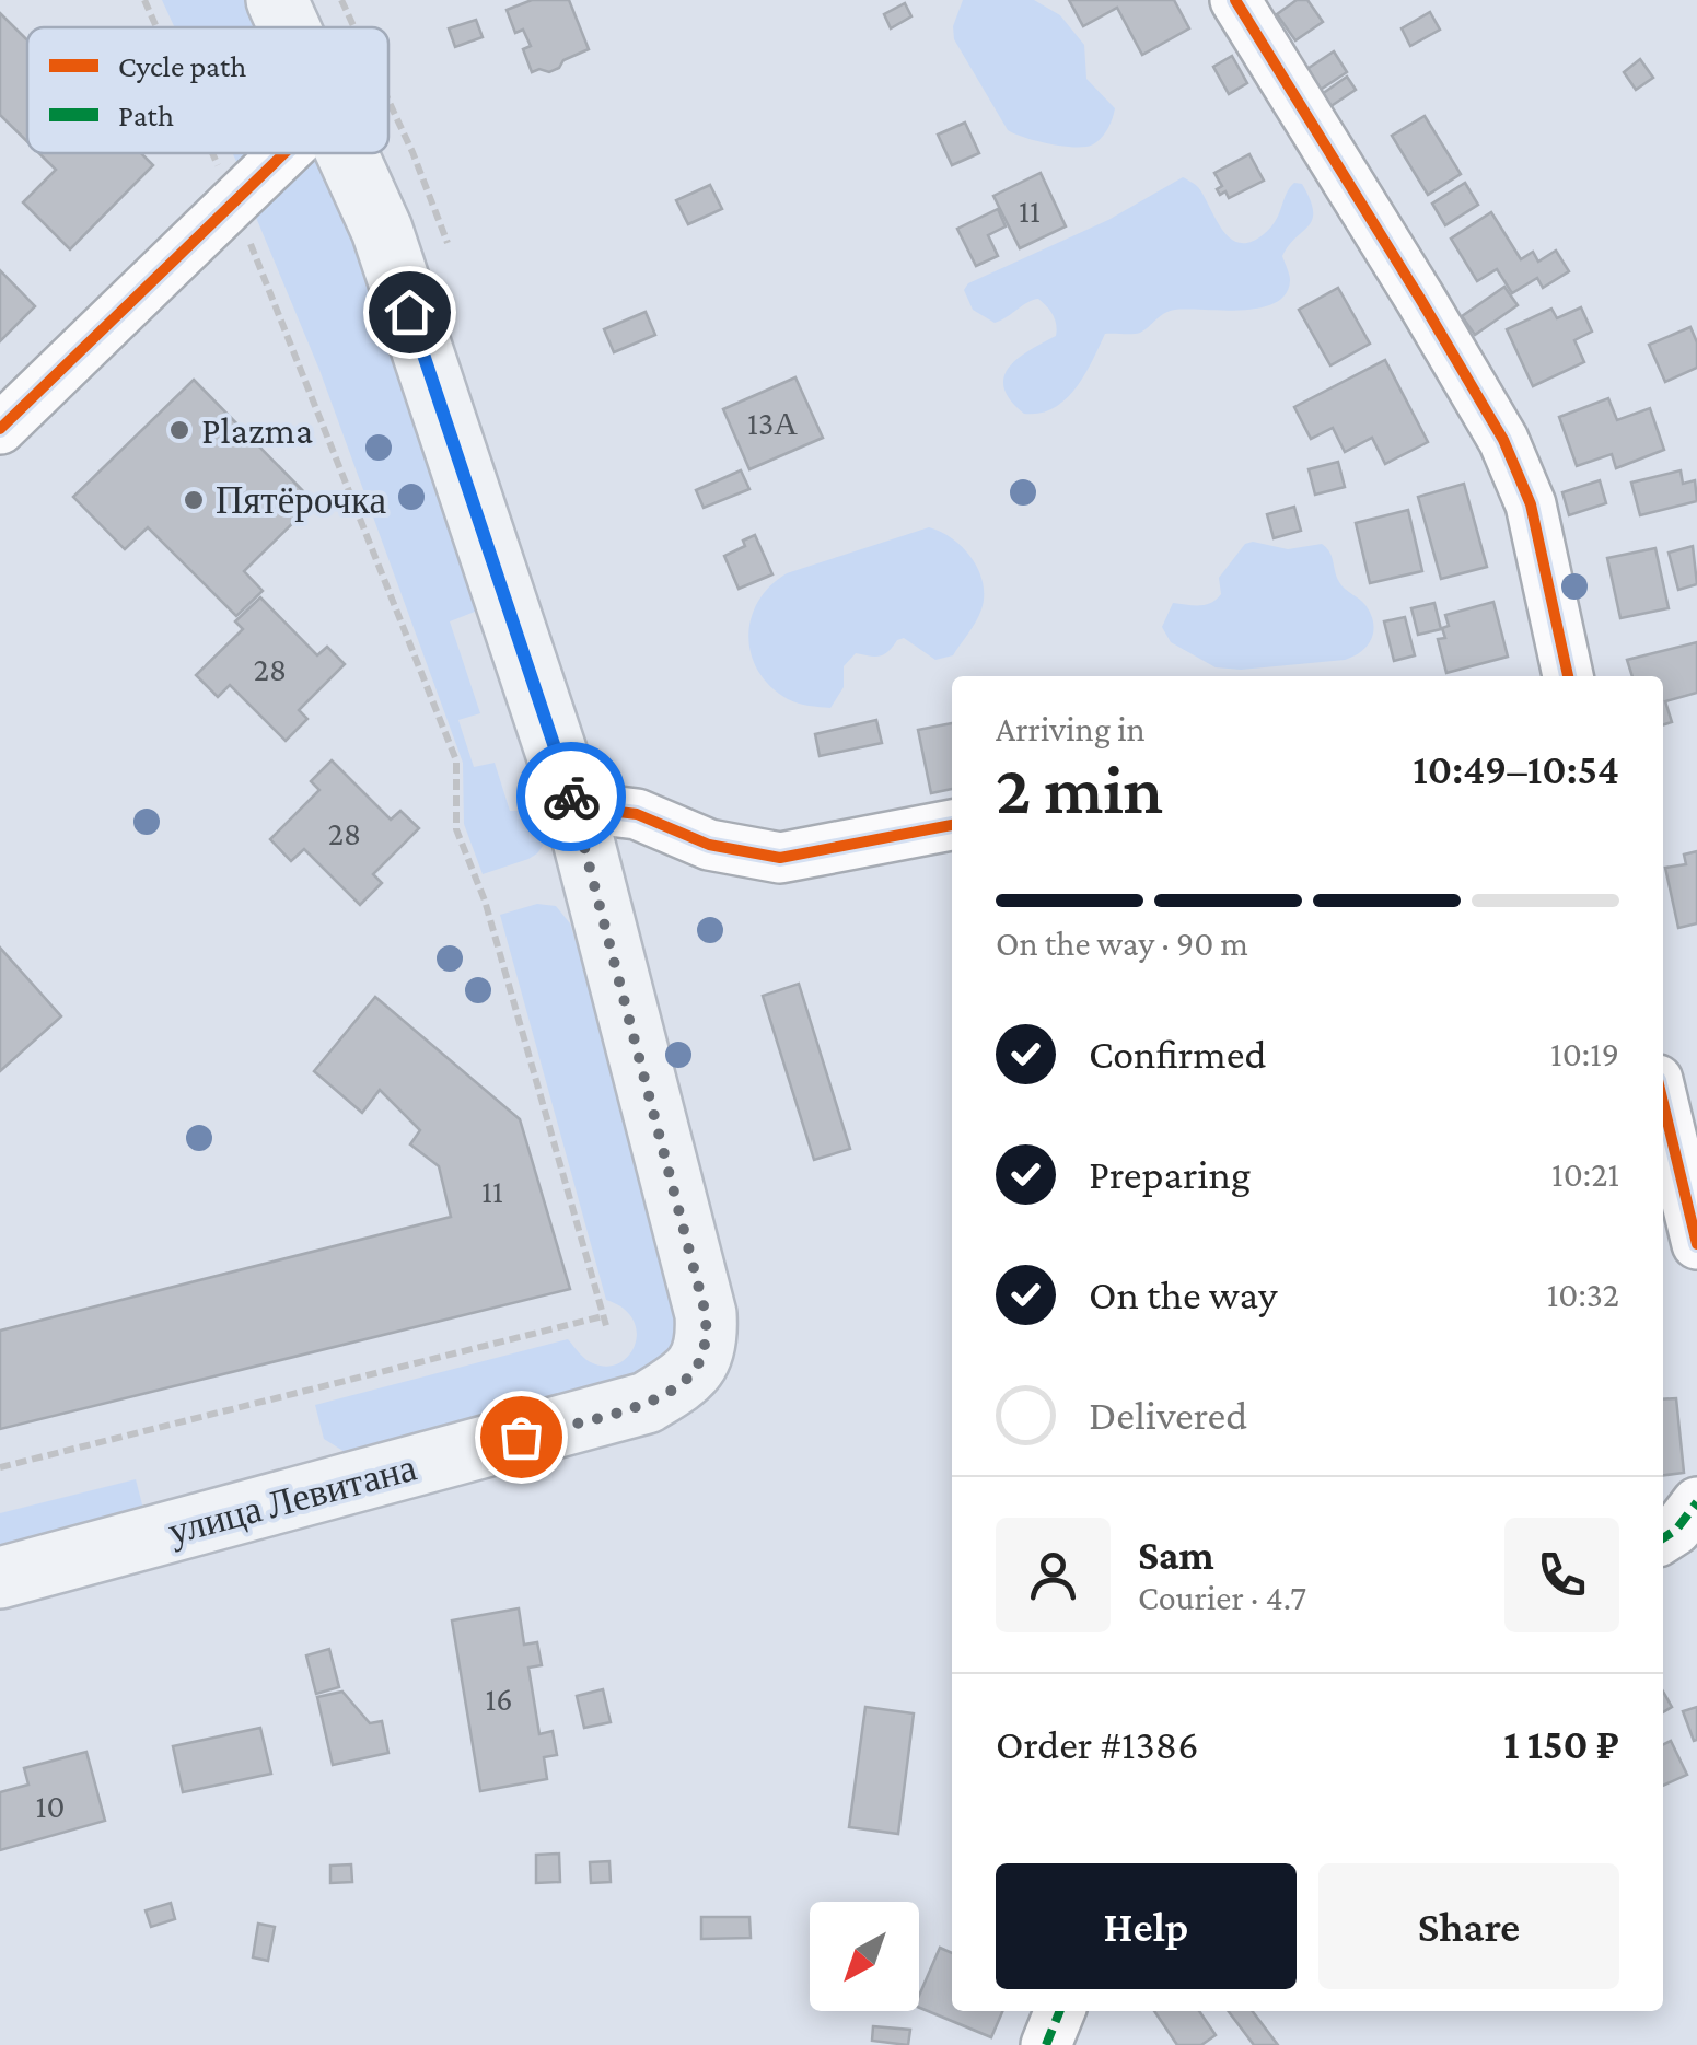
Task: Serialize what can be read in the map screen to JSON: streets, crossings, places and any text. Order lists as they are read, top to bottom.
{
  "streets": {
    "main road": ["улица Левитана"]
  },
  "places": ["Plazma", "Пятёрочка"],
  "house_numbers": [
    "11",
    "13А",
    "28",
    "28",
    "11",
    "16",
    "10"
  ],
  "legend": ["Cycle path", "Path"],
  "north": "bottom left",
  "page": {
    "heading": ["2 min", "Arriving in", "10:49–10:54"],
    "panel": [
      "Sam",
      "Courier · 4.7",
      "Order #1386",
      "1 150 ₽"
    ],
    "bar": "On the way · 90 m",
    "list": [
      ["Confirmed", "10:19"],
      ["Preparing", "10:21"],
      ["On the way", "10:32"],
      "Delivered"
    ],
    "buttons": ["Help", "Share"]
  }
}
